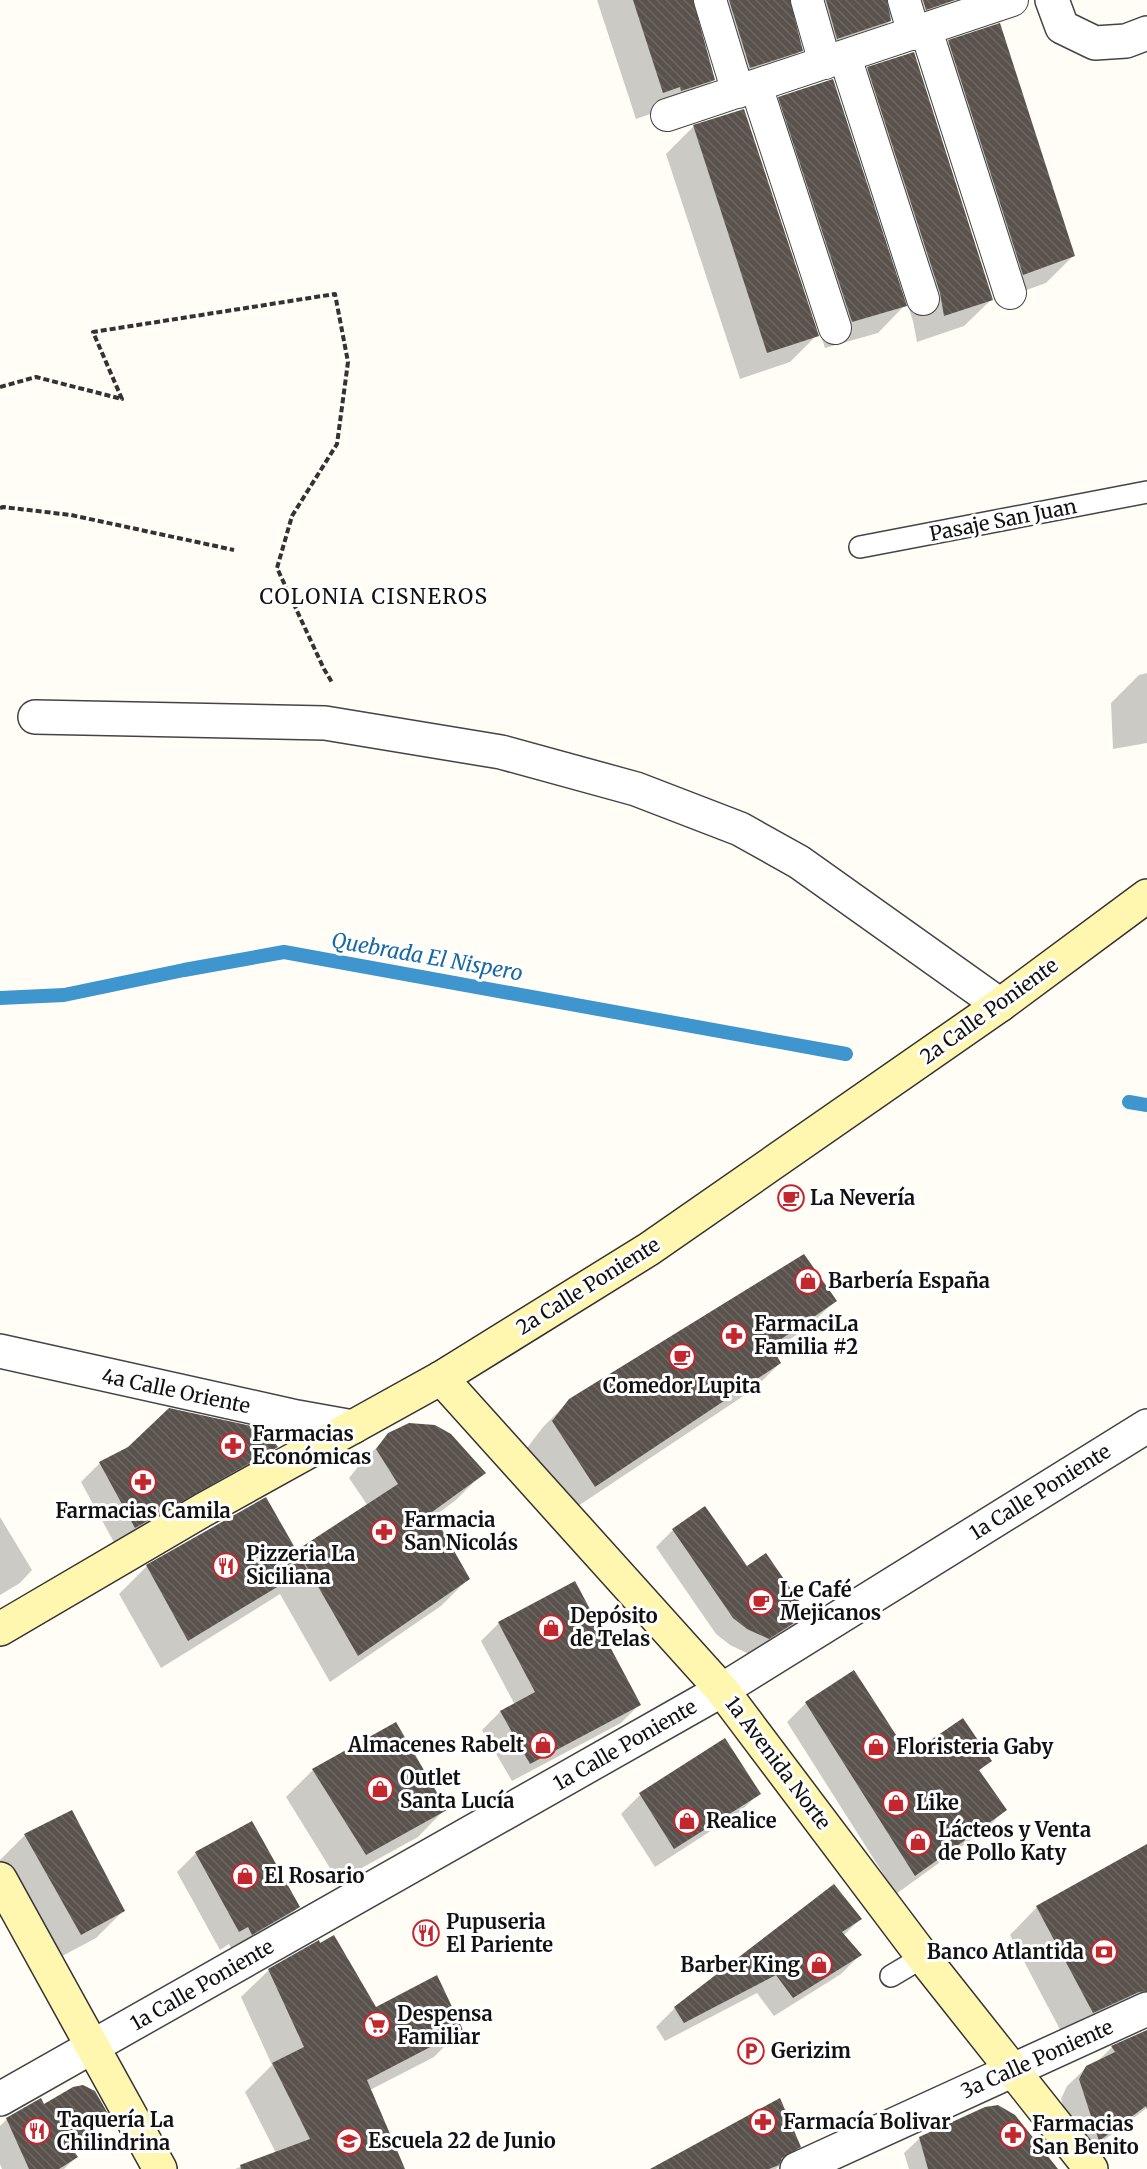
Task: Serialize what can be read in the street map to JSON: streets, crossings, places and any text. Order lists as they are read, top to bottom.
{
  "streets": {
    "main road": ["2a Calle Poniente", "1a Avenida Norte"],
    "street": ["4a Calle Oriente", "1a Calle Poniente", "3a Calle Poniente"],
    "lane": ["Pasaje San Juan"]
  },
  "crossings": [
    ["2a Calle Poniente", "4a Calle Oriente"],
    ["2a Calle Poniente", "1a Avenida Norte"],
    ["1a Calle Poniente", "1a Avenida Norte"],
    ["1a Avenida Norte", "3a Calle Poniente"]
  ],
  "districts": ["COLONIA CISNEROS"],
  "water": ["Quebrada El Nispero"],
  "places": {
    "cafe": ["La Nevería", "Comedor Lupita", "Le Café Mejicanos"],
    "shop": [
      "Barbería España",
      "Depósito de Telas",
      "Almacenes Rabelt",
      "Floristeria Gaby",
      "Outlet Santa Lucía",
      "Like",
      "Realice",
      "Lácteos y Venta de Pollo Katy",
      "El Rosario",
      "Barber King"
    ],
    "pharmacy": [
      "FarmaciLa Familia #2",
      "Farmacias Económicas",
      "Farmacias Camila",
      "Farmacia San Nicolás",
      "Farmacía Bolivar",
      "Farmacias San Benito"
    ],
    "restaurant": ["Pizzeria La Siciliana", "Pupuseria El Pariente", "Taquería La Chilindrina"],
    "bank": ["Banco Atlantida"],
    "supermarket": ["Despensa Familiar"],
    "parking": ["Gerizim"],
    "school or university": ["Escuela 22 de Junio"]
  }
}
